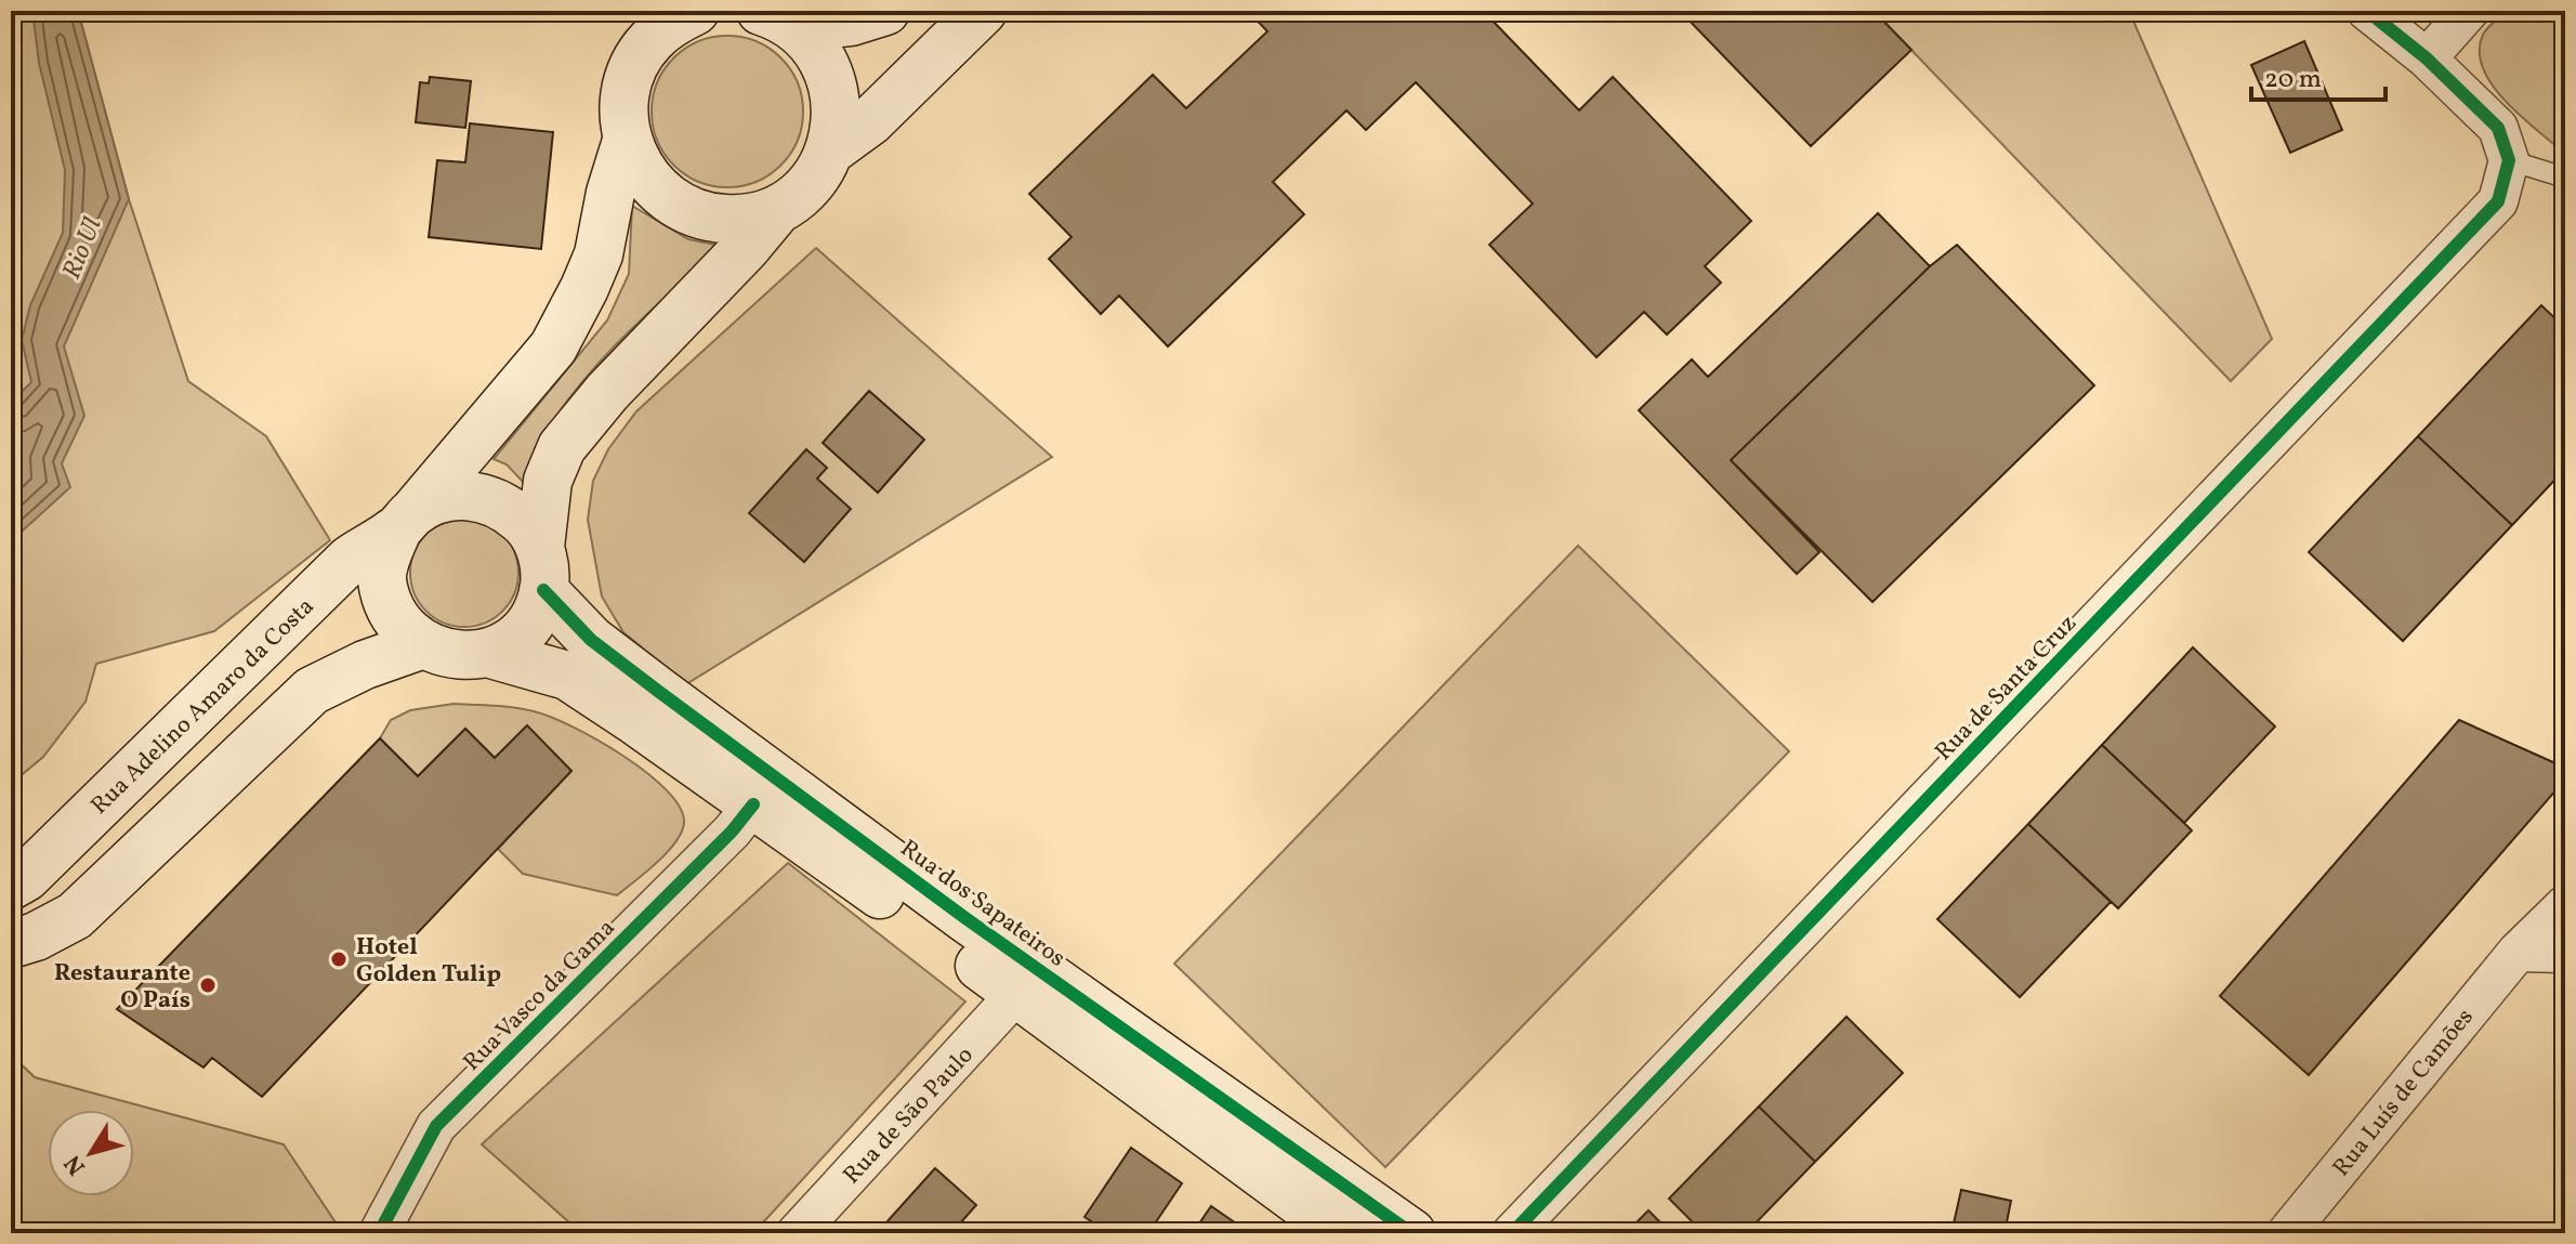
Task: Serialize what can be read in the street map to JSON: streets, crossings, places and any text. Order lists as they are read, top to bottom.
{
  "streets": {
    "main road": ["Rua Adelino Amaro da Costa", "Rua dos Sapateiros"],
    "street": [
      "Rua de Santa Cruz",
      "Rua Vasco da Gama",
      "Rua Luís de Camões",
      "Rua de São Paulo"
    ]
  },
  "crossings": [
    ["Rua Adelino Amaro da Costa", "Rua dos Sapateiros"]
  ],
  "water": ["Rio Ul"],
  "places": ["Hotel Golden Tulip", "Restaurante O País"],
  "scale_bar": "20 m",
  "north": "bottom left"
}
